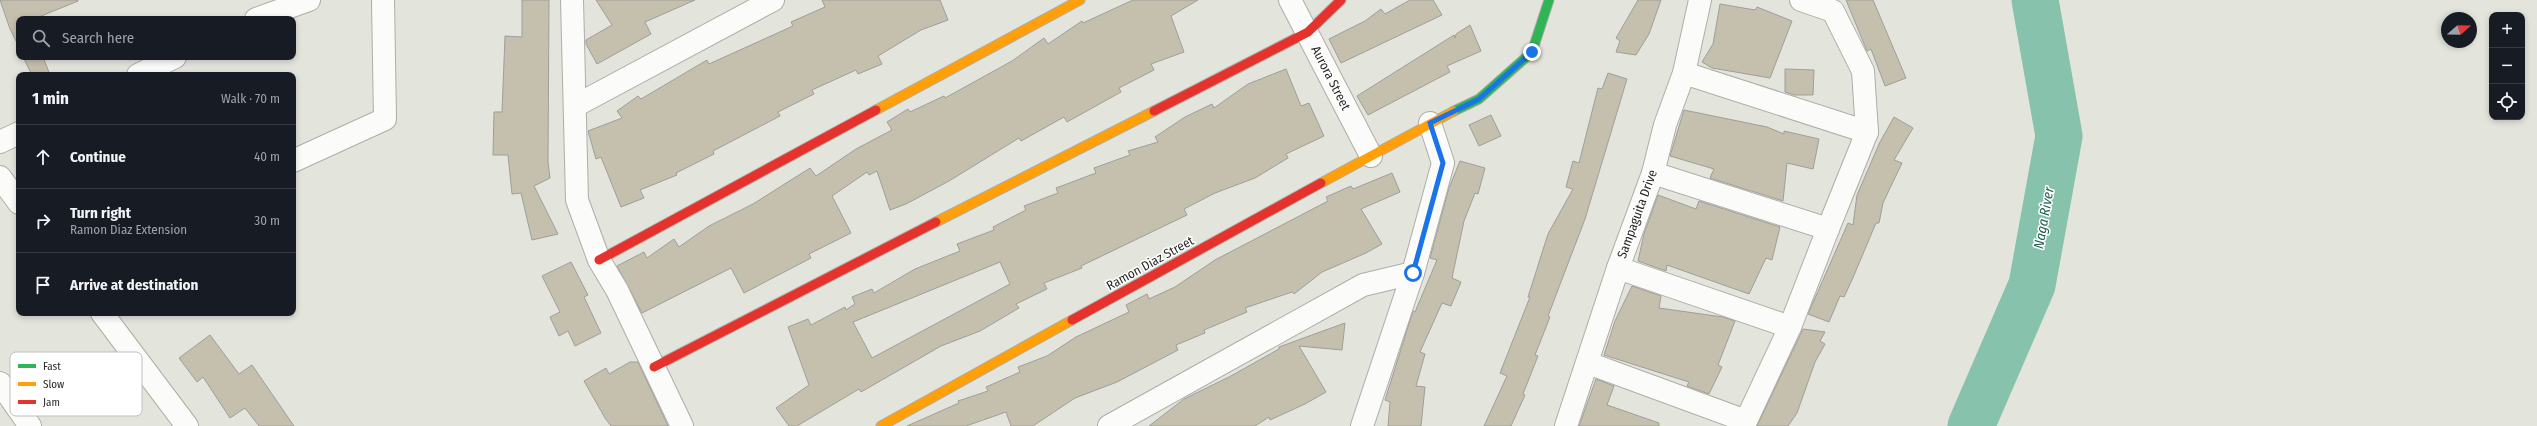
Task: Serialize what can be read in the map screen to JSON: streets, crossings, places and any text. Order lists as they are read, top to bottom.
{
  "streets": {
    "street": ["Aurora Street", "Sampaguita Drive", "Ramon Diaz Street"]
  },
  "crossings": [
    ["Aurora Street", "Ramon Diaz Street"]
  ],
  "water": ["Naga River"],
  "legend": ["Fast", "Slow", "Jam"],
  "north": "right",
  "page": {
    "map_buttons": ["+", "−"],
    "search": "Search here",
    "heading": ["1 min", "Walk · 70 m"],
    "list": [
      ["Continue", "40 m"],
      ["Turn right", "Ramon Diaz Extension", "30 m"],
      "Arrive at destination"
    ]
  }
}
